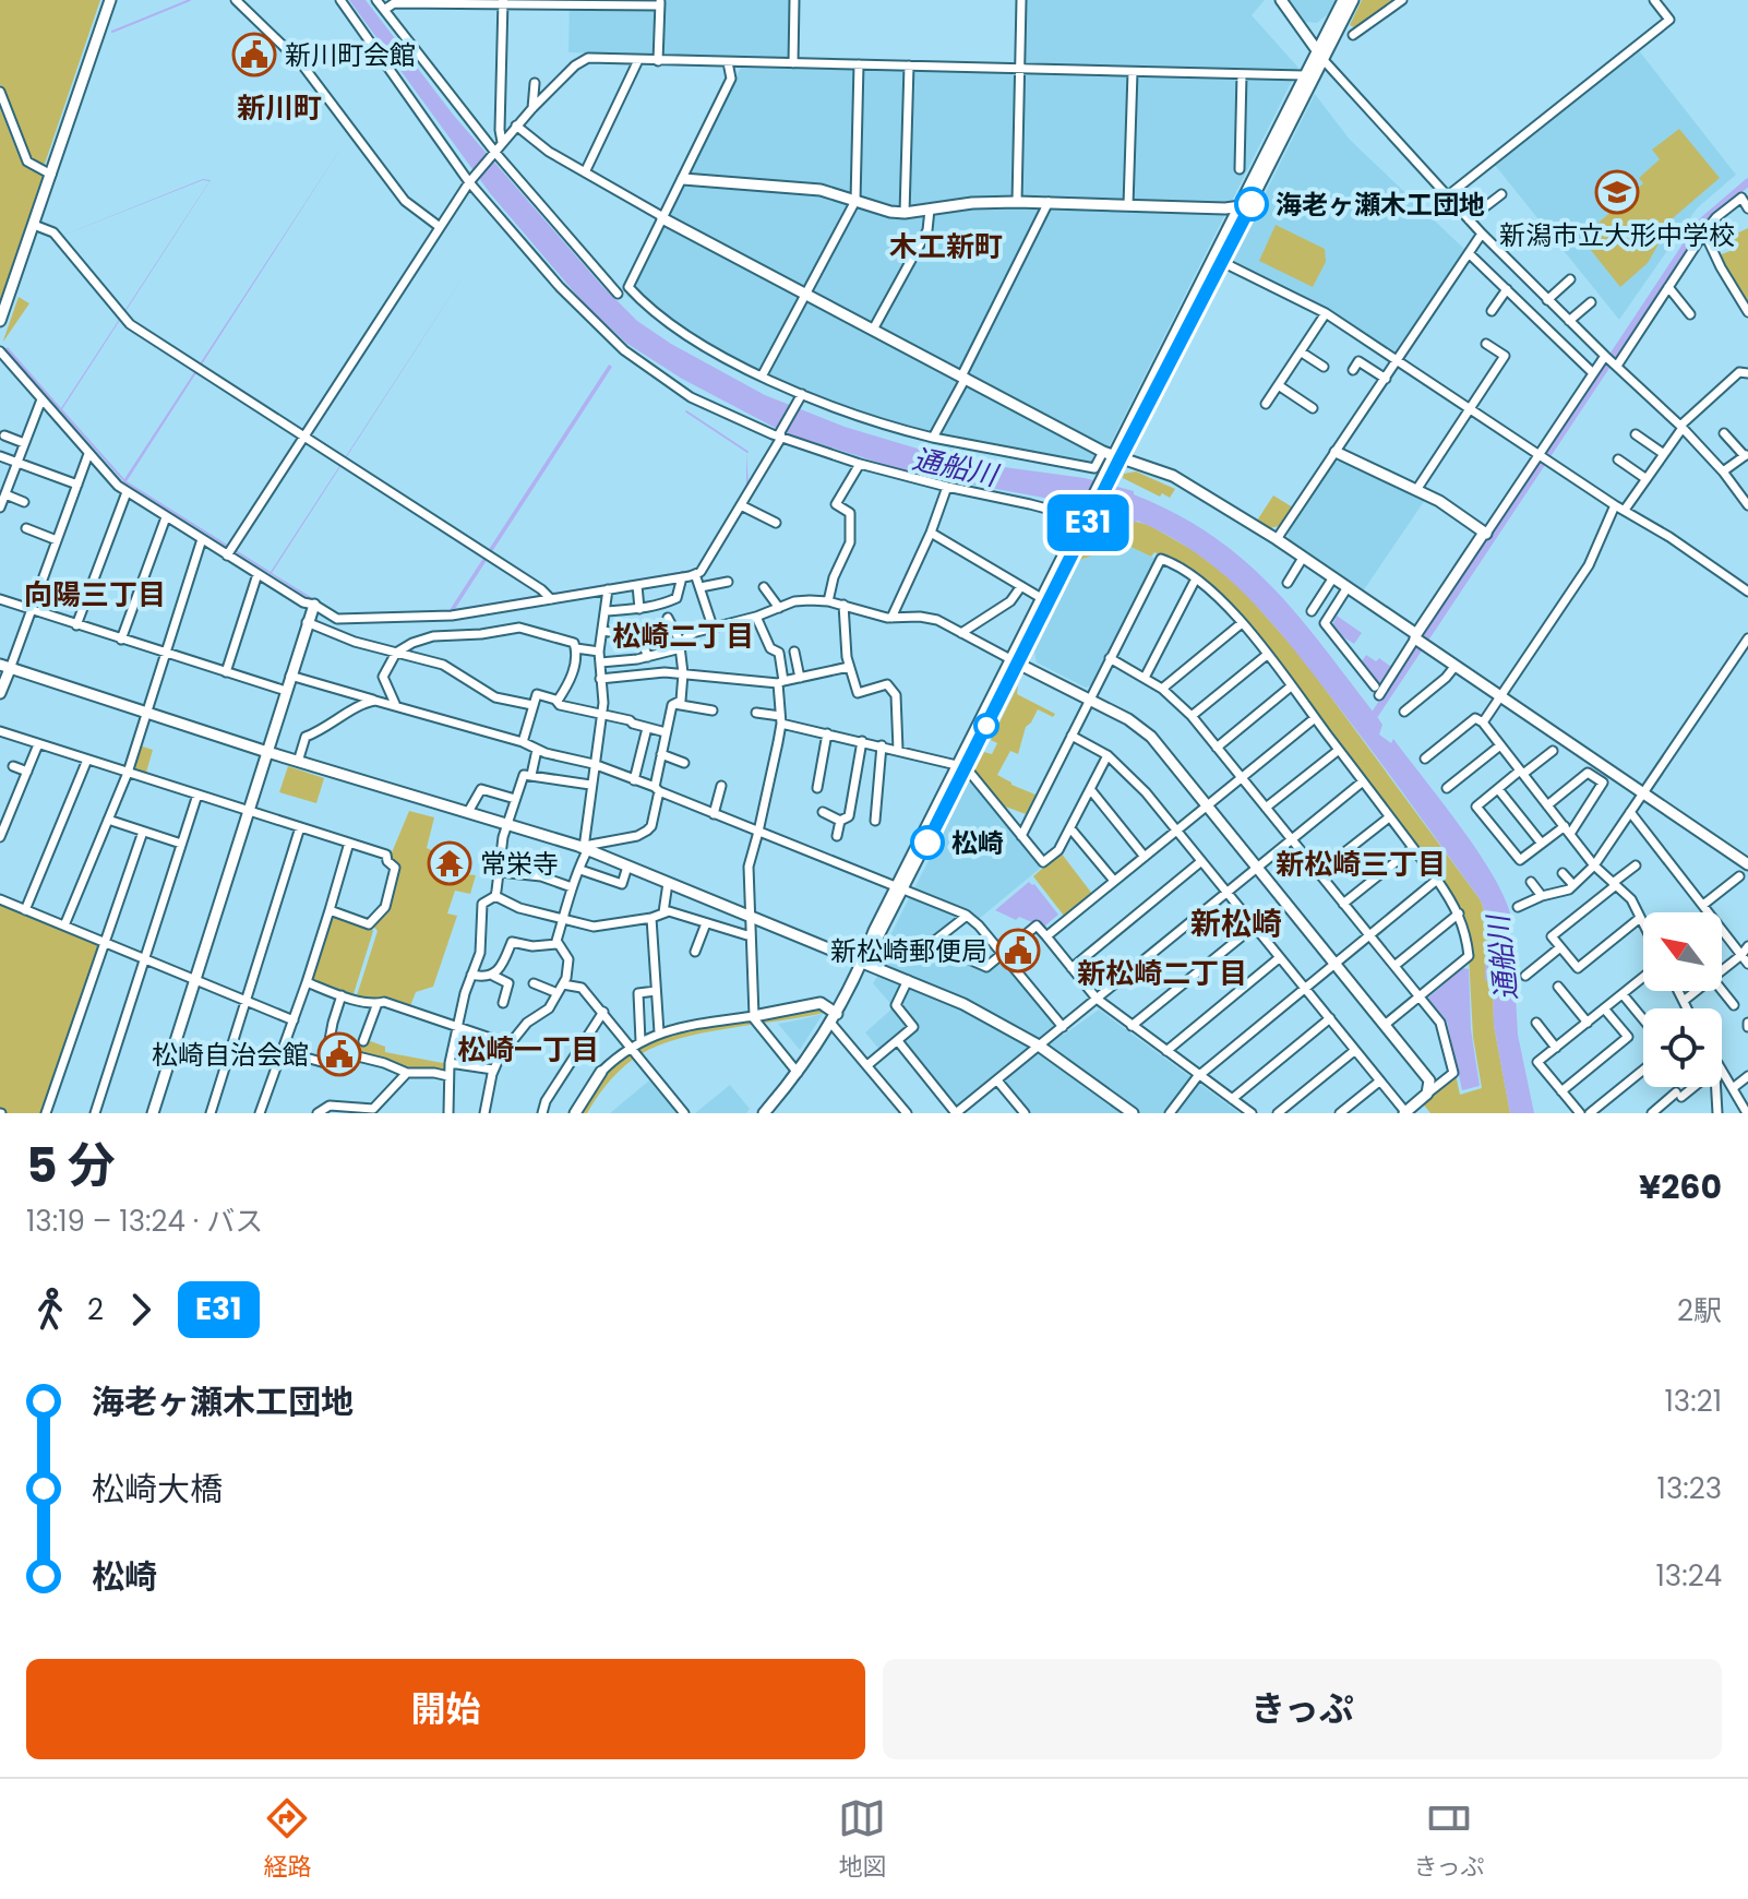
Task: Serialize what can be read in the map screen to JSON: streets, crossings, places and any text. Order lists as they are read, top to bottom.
{
  "districts": [
    "新川町",
    "木工新町",
    "向陽三丁目",
    "松崎二丁目",
    "新松崎三丁目",
    "新松崎",
    "新松崎二丁目",
    "松崎一丁目"
  ],
  "water": ["通船川"],
  "places": {
    "public building": ["新川町会館", "新松崎郵便局", "松崎自治会館"],
    "school or university": ["新潟市立大形中学校"],
    "other": ["海老ヶ瀬木工団地", "松崎"],
    "temple": ["常栄寺"]
  },
  "lines": ["bus line E31"],
  "north": "top left",
  "page": {
    "on_map": "E31",
    "heading": ["5 分", "13:19 – 13:24 · バス", "¥260"],
    "legs": ["2", "E31", "2駅"],
    "list": [
      {
        "name": "海老ヶ瀬木工団地",
        "value": "13:21"
      },
      {
        "name": "松崎大橋",
        "value": "13:23"
      },
      {
        "name": "松崎",
        "value": "13:24"
      }
    ],
    "buttons": ["開始", "きっぷ"],
    "tabs": ["経路", "地図", "きっぷ"]
  }
}
